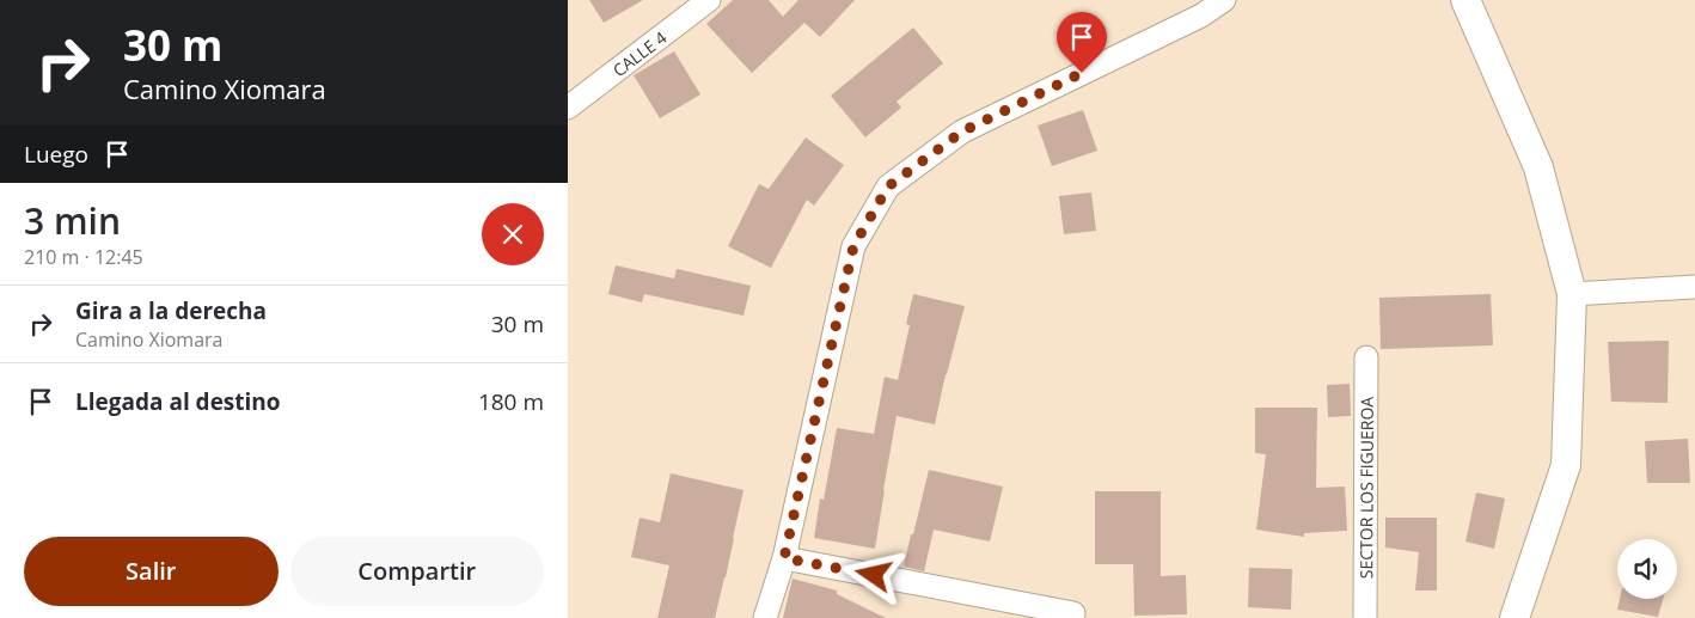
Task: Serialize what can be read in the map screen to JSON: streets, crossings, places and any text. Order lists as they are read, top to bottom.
{
  "streets": {
    "street": ["CALLE 4", "SECTOR LOS FIGUEROA"]
  },
  "page": {
    "turn": ["30 m", "Camino Xiomara"],
    "then": "Luego",
    "heading": ["3 min", "210 m · 12:45"],
    "list": [
      {
        "name": "Gira a la derecha",
        "note": "Camino Xiomara",
        "value": "30 m"
      },
      {
        "name": "Llegada al destino",
        "value": "180 m"
      }
    ],
    "buttons": ["Salir", "Compartir"]
  }
}
